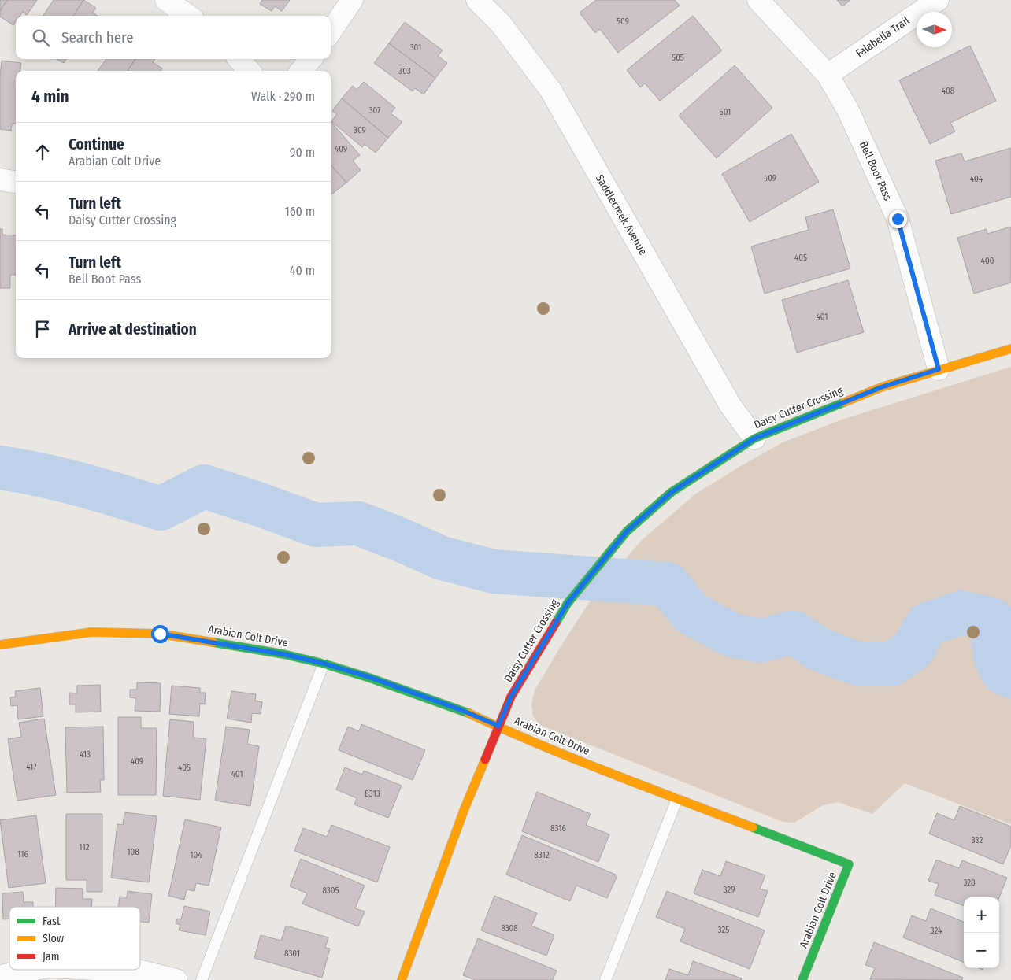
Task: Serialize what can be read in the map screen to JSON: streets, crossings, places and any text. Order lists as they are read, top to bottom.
{
  "streets": {
    "street": [
      "Falabella Trail",
      "Bell Boot Pass",
      "Saddlecreek Avenue",
      "Daisy Cutter Crossing",
      "Arabian Colt Drive"
    ]
  },
  "crossings": [
    ["Falabella Trail", "Bell Boot Pass"],
    ["Bell Boot Pass", "Daisy Cutter Crossing"],
    ["Saddlecreek Avenue", "Daisy Cutter Crossing"],
    ["Daisy Cutter Crossing", "Arabian Colt Drive"]
  ],
  "house_numbers": [
    "509",
    "301",
    "505",
    "303",
    "408",
    "307",
    "501",
    "309",
    "409",
    "409",
    "404",
    "405",
    "400",
    "401",
    "413",
    "409",
    "417",
    "405",
    "401",
    "8313",
    "8316",
    "332",
    "112",
    "108",
    "116",
    "104",
    "8312",
    "328",
    "329",
    "8305",
    "8308",
    "325",
    "324",
    "8301"
  ],
  "legend": ["Fast", "Slow", "Jam"],
  "north": "right",
  "page": {
    "search": "Search here",
    "heading": ["4 min", "Walk · 290 m"],
    "list": [
      ["Continue", "Arabian Colt Drive", "90 m"],
      ["Turn left", "Daisy Cutter Crossing", "160 m"],
      ["Turn left", "Bell Boot Pass", "40 m"],
      "Arrive at destination"
    ],
    "map_buttons": ["+", "−"]
  }
}
